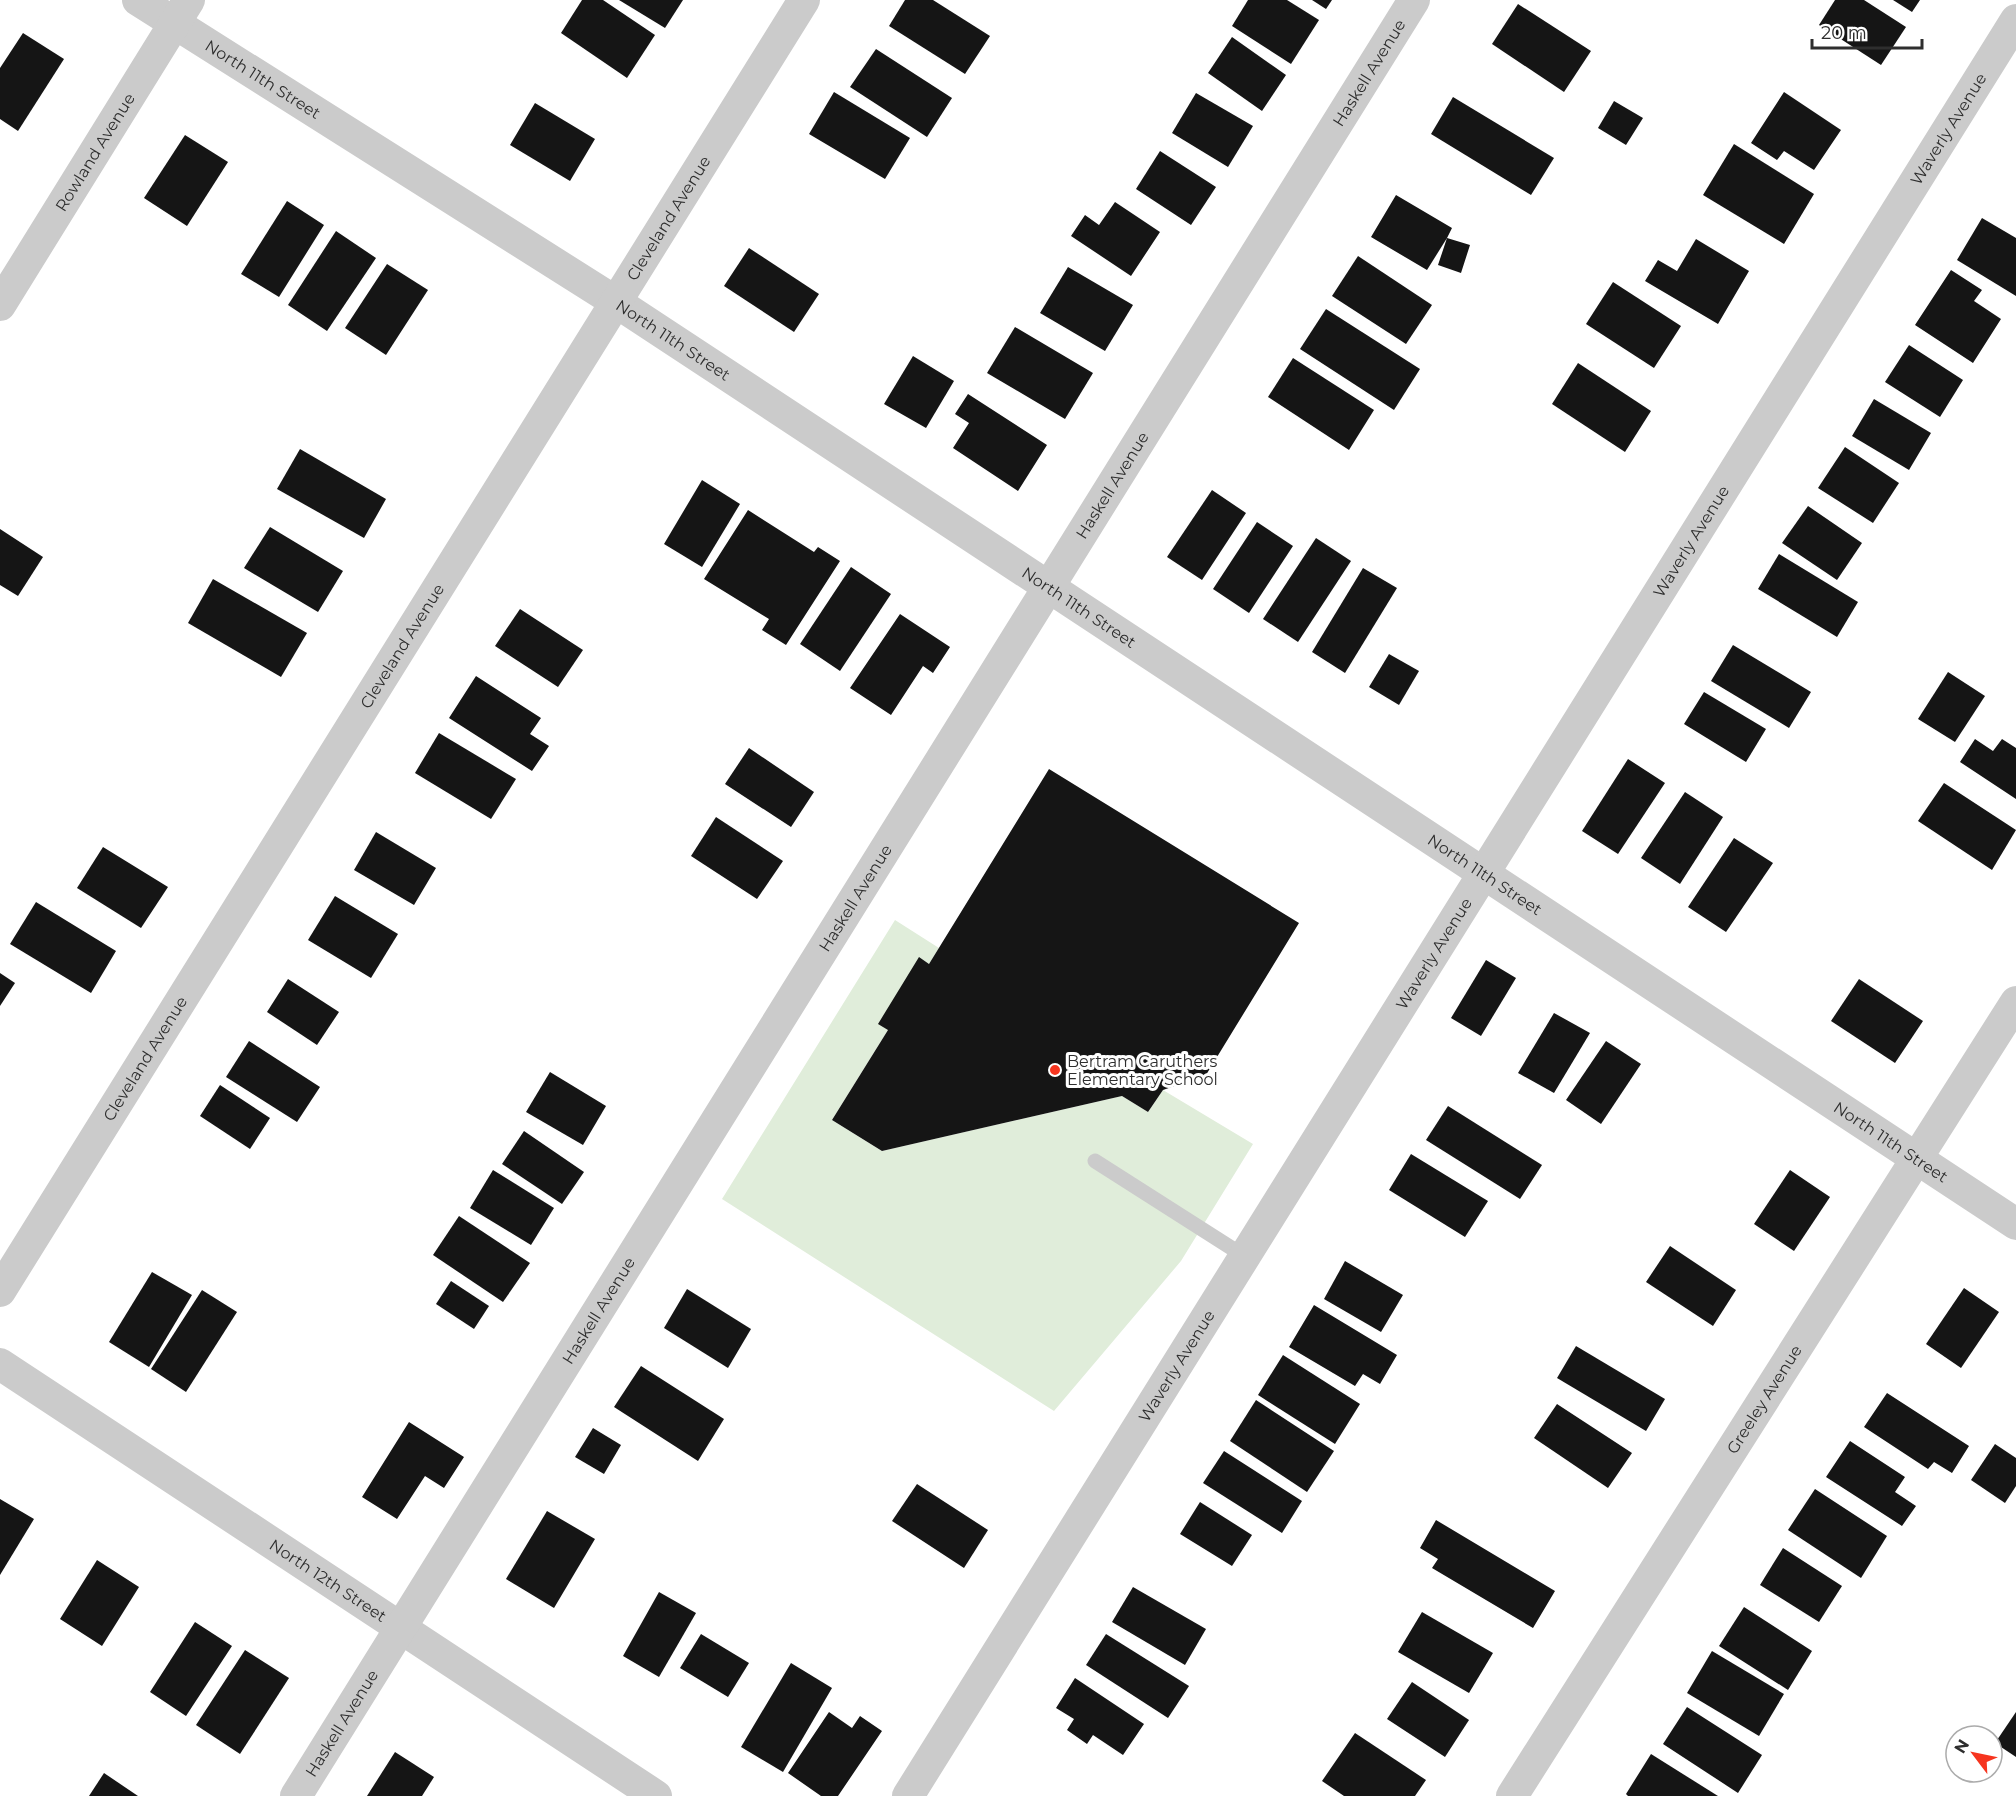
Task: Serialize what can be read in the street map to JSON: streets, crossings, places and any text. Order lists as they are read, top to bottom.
{
  "streets": {
    "street": [
      "Haskell Avenue",
      "North 11th Street",
      "Waverly Avenue",
      "Rowland Avenue",
      "Cleveland Avenue",
      "Greeley Avenue",
      "North 12th Street"
    ]
  },
  "crossings": [
    ["Haskell Avenue", "North 11th Street"],
    ["Haskell Avenue", "North 12th Street"],
    ["North 11th Street", "Waverly Avenue"],
    ["North 11th Street", "Rowland Avenue"],
    ["North 11th Street", "Cleveland Avenue"],
    ["North 11th Street", "Greeley Avenue"]
  ],
  "places": ["Bertram Caruthers Elementary School"],
  "scale_bar": "20 m",
  "north": "top left"
}
